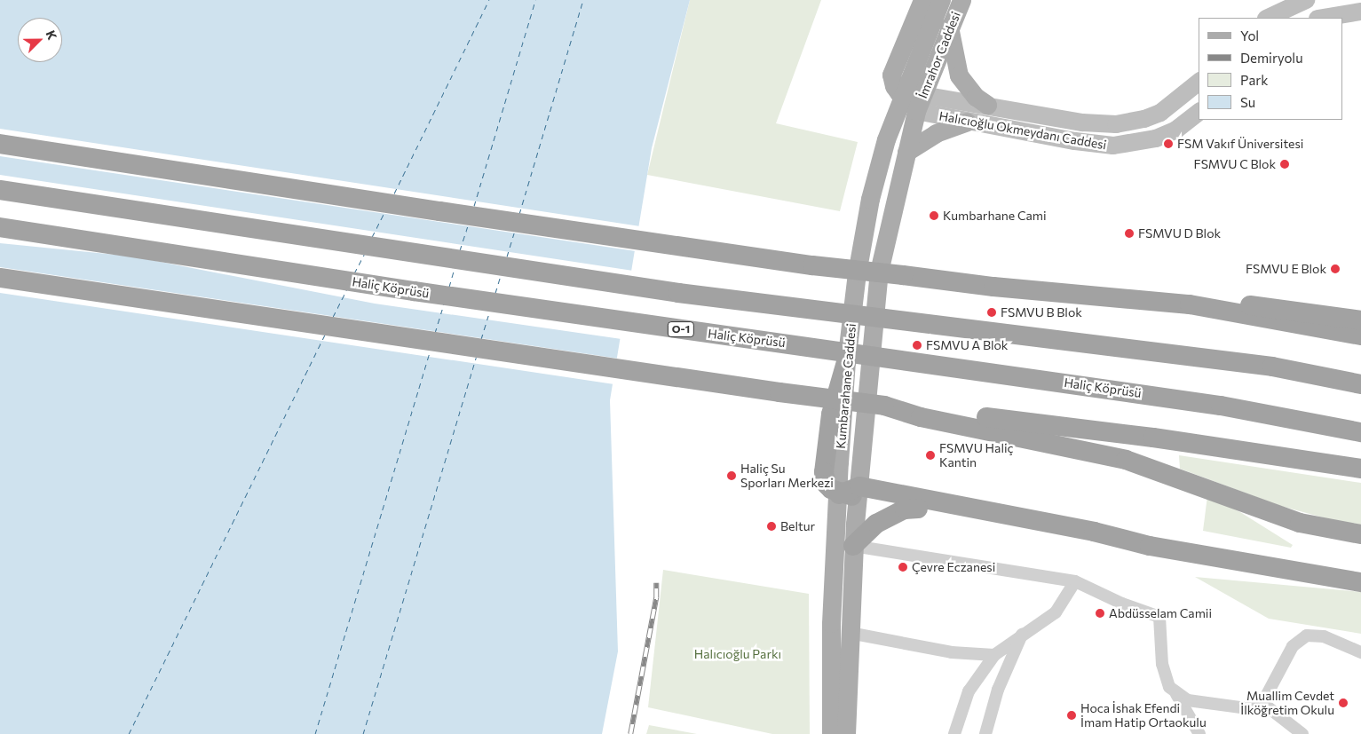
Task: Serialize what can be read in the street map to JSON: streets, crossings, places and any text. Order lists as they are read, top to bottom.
{
  "streets": {
    "highway": ["Haliç Köprüsü", "O-1"],
    "main road": ["İmrahor Caddesi", "Halıcıoğlu Okmeydanı Caddesi", "Kumbarahane Caddesi"]
  },
  "crossings": [
    ["İmrahor Caddesi", "Halıcıoğlu Okmeydanı Caddesi"],
    ["İmrahor Caddesi", "Kumbarahane Caddesi"],
    ["Halıcıoğlu Okmeydanı Caddesi", "Kumbarahane Caddesi"]
  ],
  "parks": ["Halıcıoğlu Parkı"],
  "places": [
    "FSM Vakıf Üniversitesi",
    "FSMVU C Blok",
    "Kumbarhane Cami",
    "FSMVU D Blok",
    "FSMVU E Blok",
    "FSMVU B Blok",
    "FSMVU A Blok",
    "FSMVU Haliç Kantin",
    "Haliç Su Sporları Merkezi",
    "Beltur",
    "Çevre Eczanesi",
    "Abdüsselam Camii",
    "Muallim Cevdet İlköğretim Okulu",
    "Hoca İshak Efendi İmam Hatip Ortaokulu"
  ],
  "legend": [
    "Yol",
    "Demiryolu",
    "Park",
    "Su"
  ],
  "north": "top right"
}
